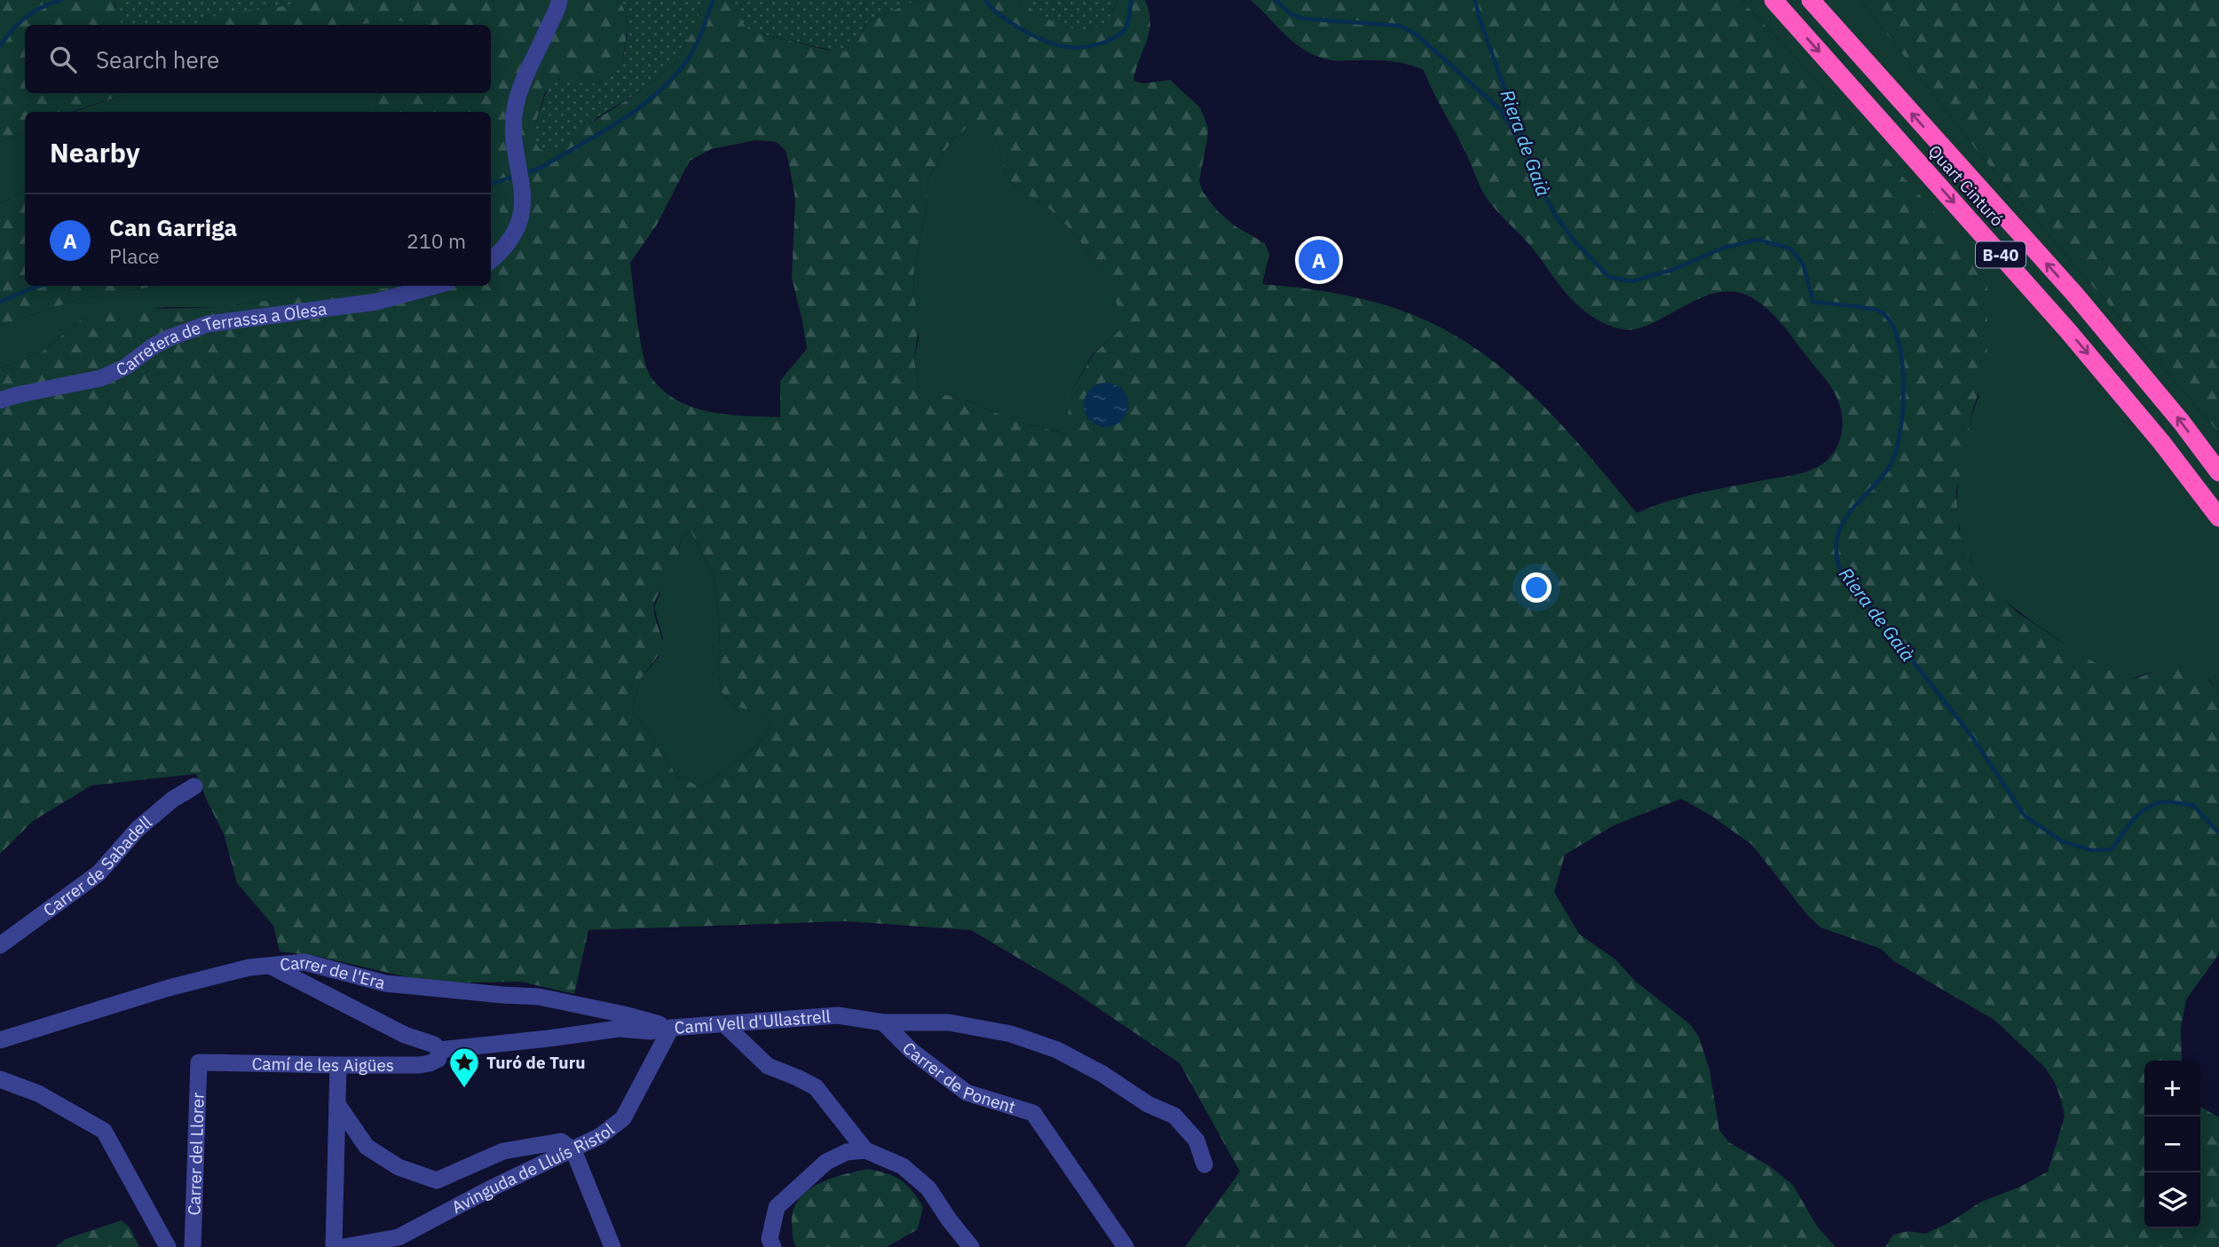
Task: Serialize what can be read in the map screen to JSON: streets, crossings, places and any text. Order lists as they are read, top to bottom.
{
  "streets": {
    "highway": ["Quart Cinturó", "B-40"],
    "street": [
      "Carretera de Terrassa a Olesa",
      "Carrer de Sabadell",
      "Carrer de l'Era",
      "Camí Vell d'Ullastrell",
      "Camí de les Aigües",
      "Carrer de Ponent",
      "Carrer del Llorer",
      "Avinguda de Lluís Ristol"
    ]
  },
  "crossings": [
    ["Carrer de l'Era", "Camí Vell d'Ullastrell"],
    ["Carrer de l'Era", "Avinguda de Lluís Ristol"],
    ["Camí Vell d'Ullastrell", "Camí de les Aigües"],
    ["Camí Vell d'Ullastrell", "Carrer de Ponent"],
    ["Camí Vell d'Ullastrell", "Avinguda de Lluís Ristol"],
    ["Camí de les Aigües", "Carrer del Llorer"]
  ],
  "water": ["Riera de Gaià"],
  "places": {
    "place": ["Turó de Turu"]
  },
  "page": {
    "search": "Search here",
    "heading": "Nearby",
    "list": [
      {
        "mark": "A",
        "name": "Can Garriga",
        "note": "Place",
        "value": "210 m"
      }
    ],
    "pins": "A",
    "map_buttons": ["+", "−"]
  }
}
